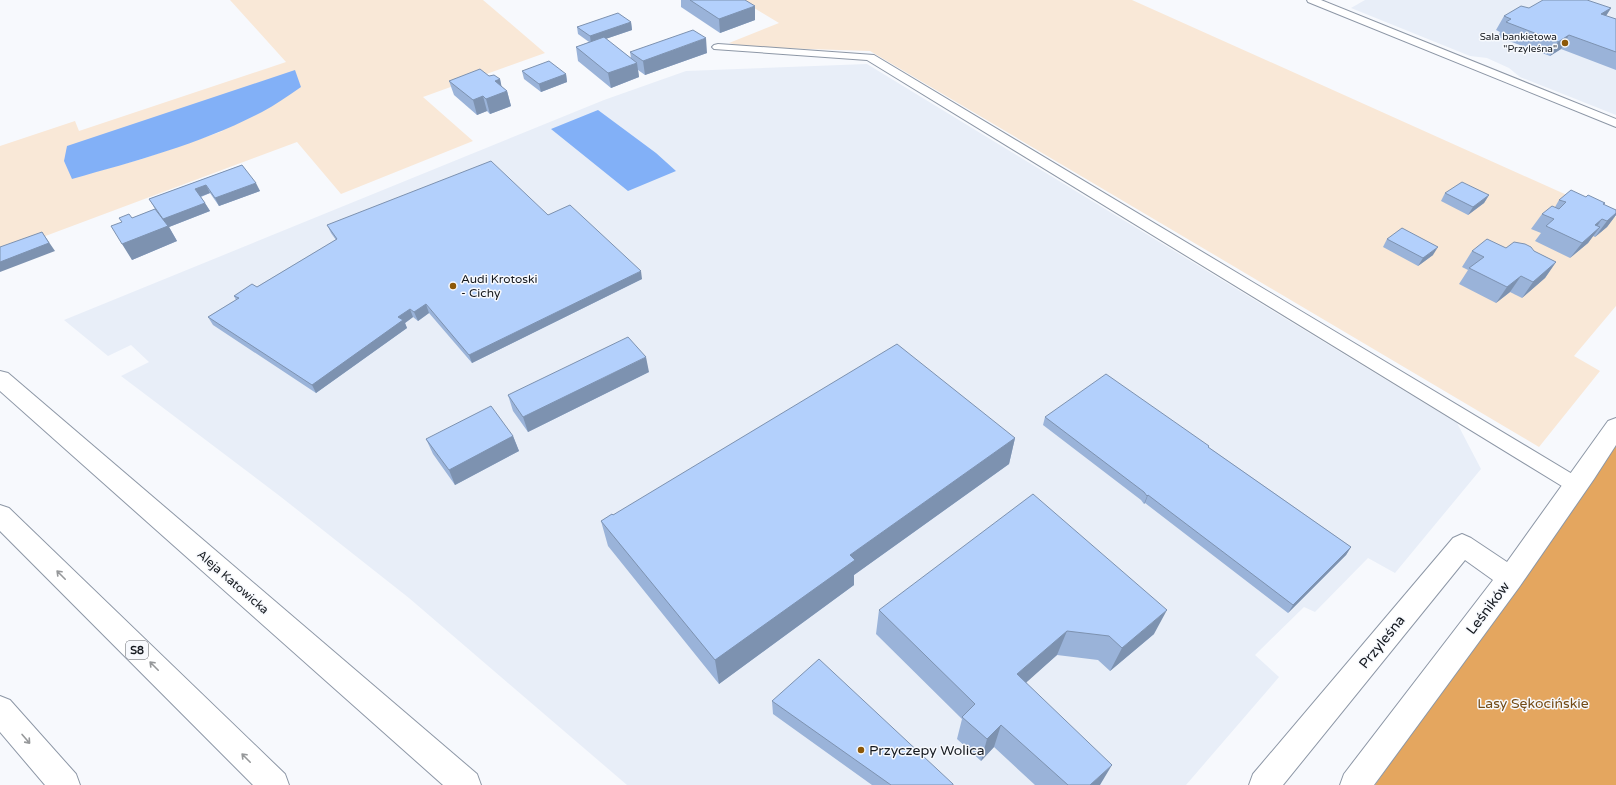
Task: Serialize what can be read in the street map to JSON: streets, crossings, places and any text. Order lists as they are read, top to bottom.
{
  "streets": {
    "main road": [
      "Aleja Katowicka",
      "Leśników",
      "Przyleśna",
      "S8"
    ]
  },
  "crossings": [
    ["Leśników", "Przyleśna"]
  ],
  "parks": ["Lasy Sękocińskie"],
  "places": ["Sala bankietowa \"Przyleśna\"", "Audi Krotoski - Cichy", "Przyczepy Wolica"]
}
